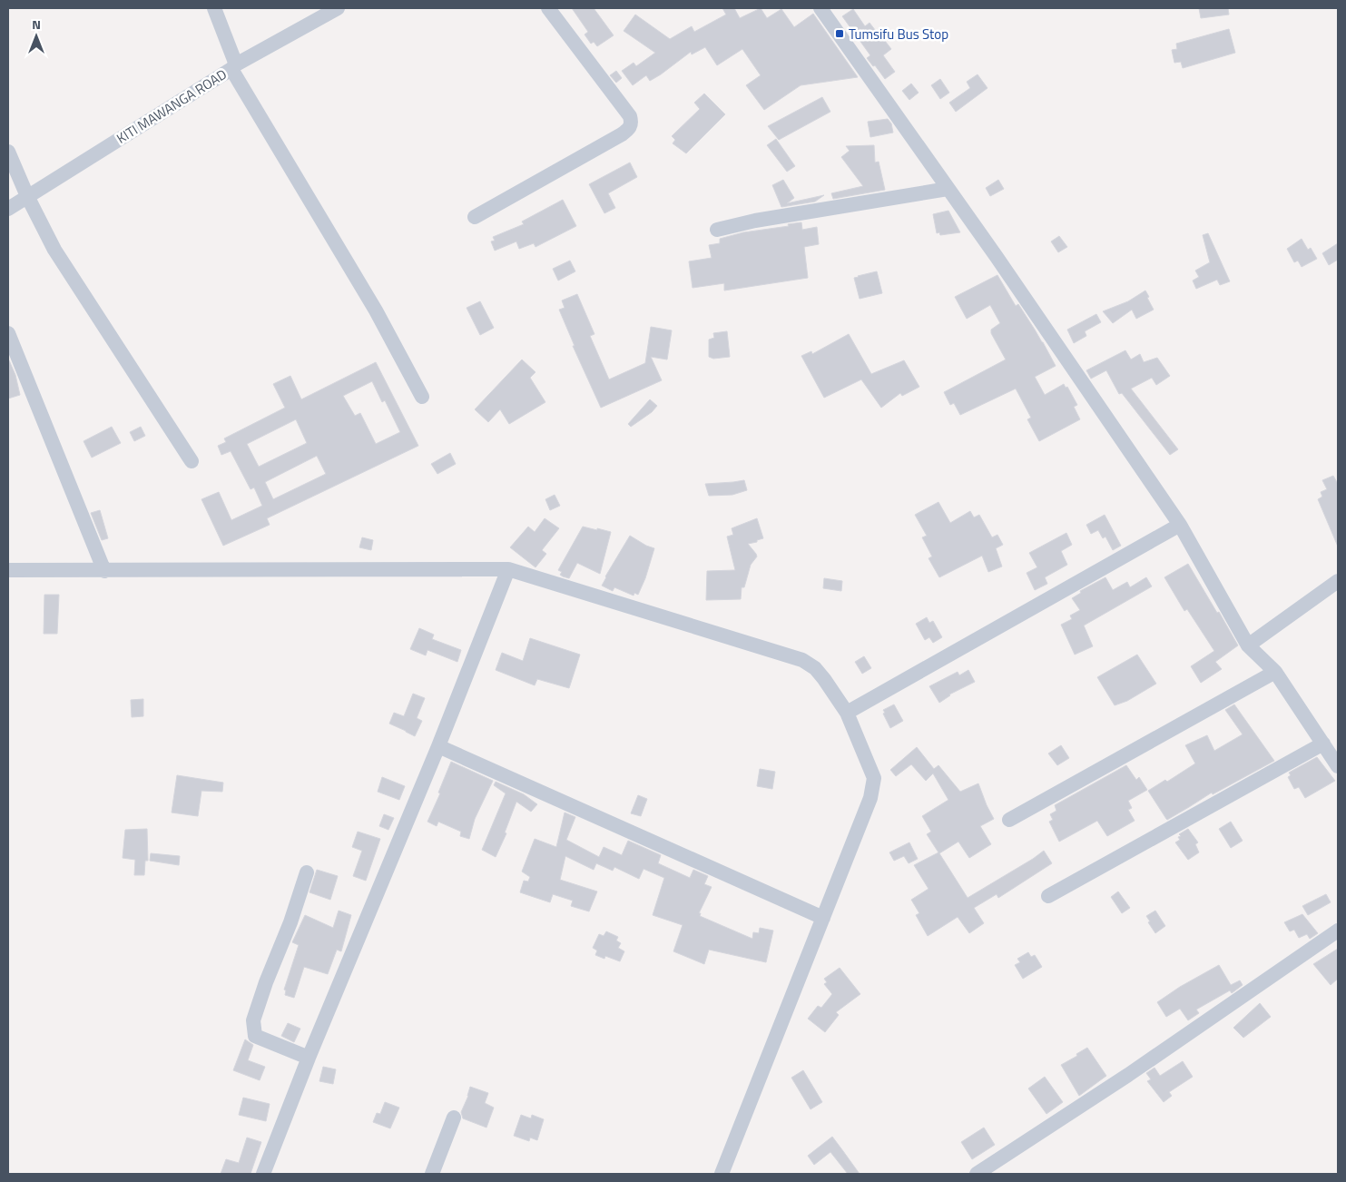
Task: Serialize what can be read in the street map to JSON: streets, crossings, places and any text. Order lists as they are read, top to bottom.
{
  "streets": {
    "street": ["KITI MAWANGA ROAD"]
  },
  "places": {
    "transit": ["Tumsifu Bus Stop"]
  },
  "north": "top"
}
